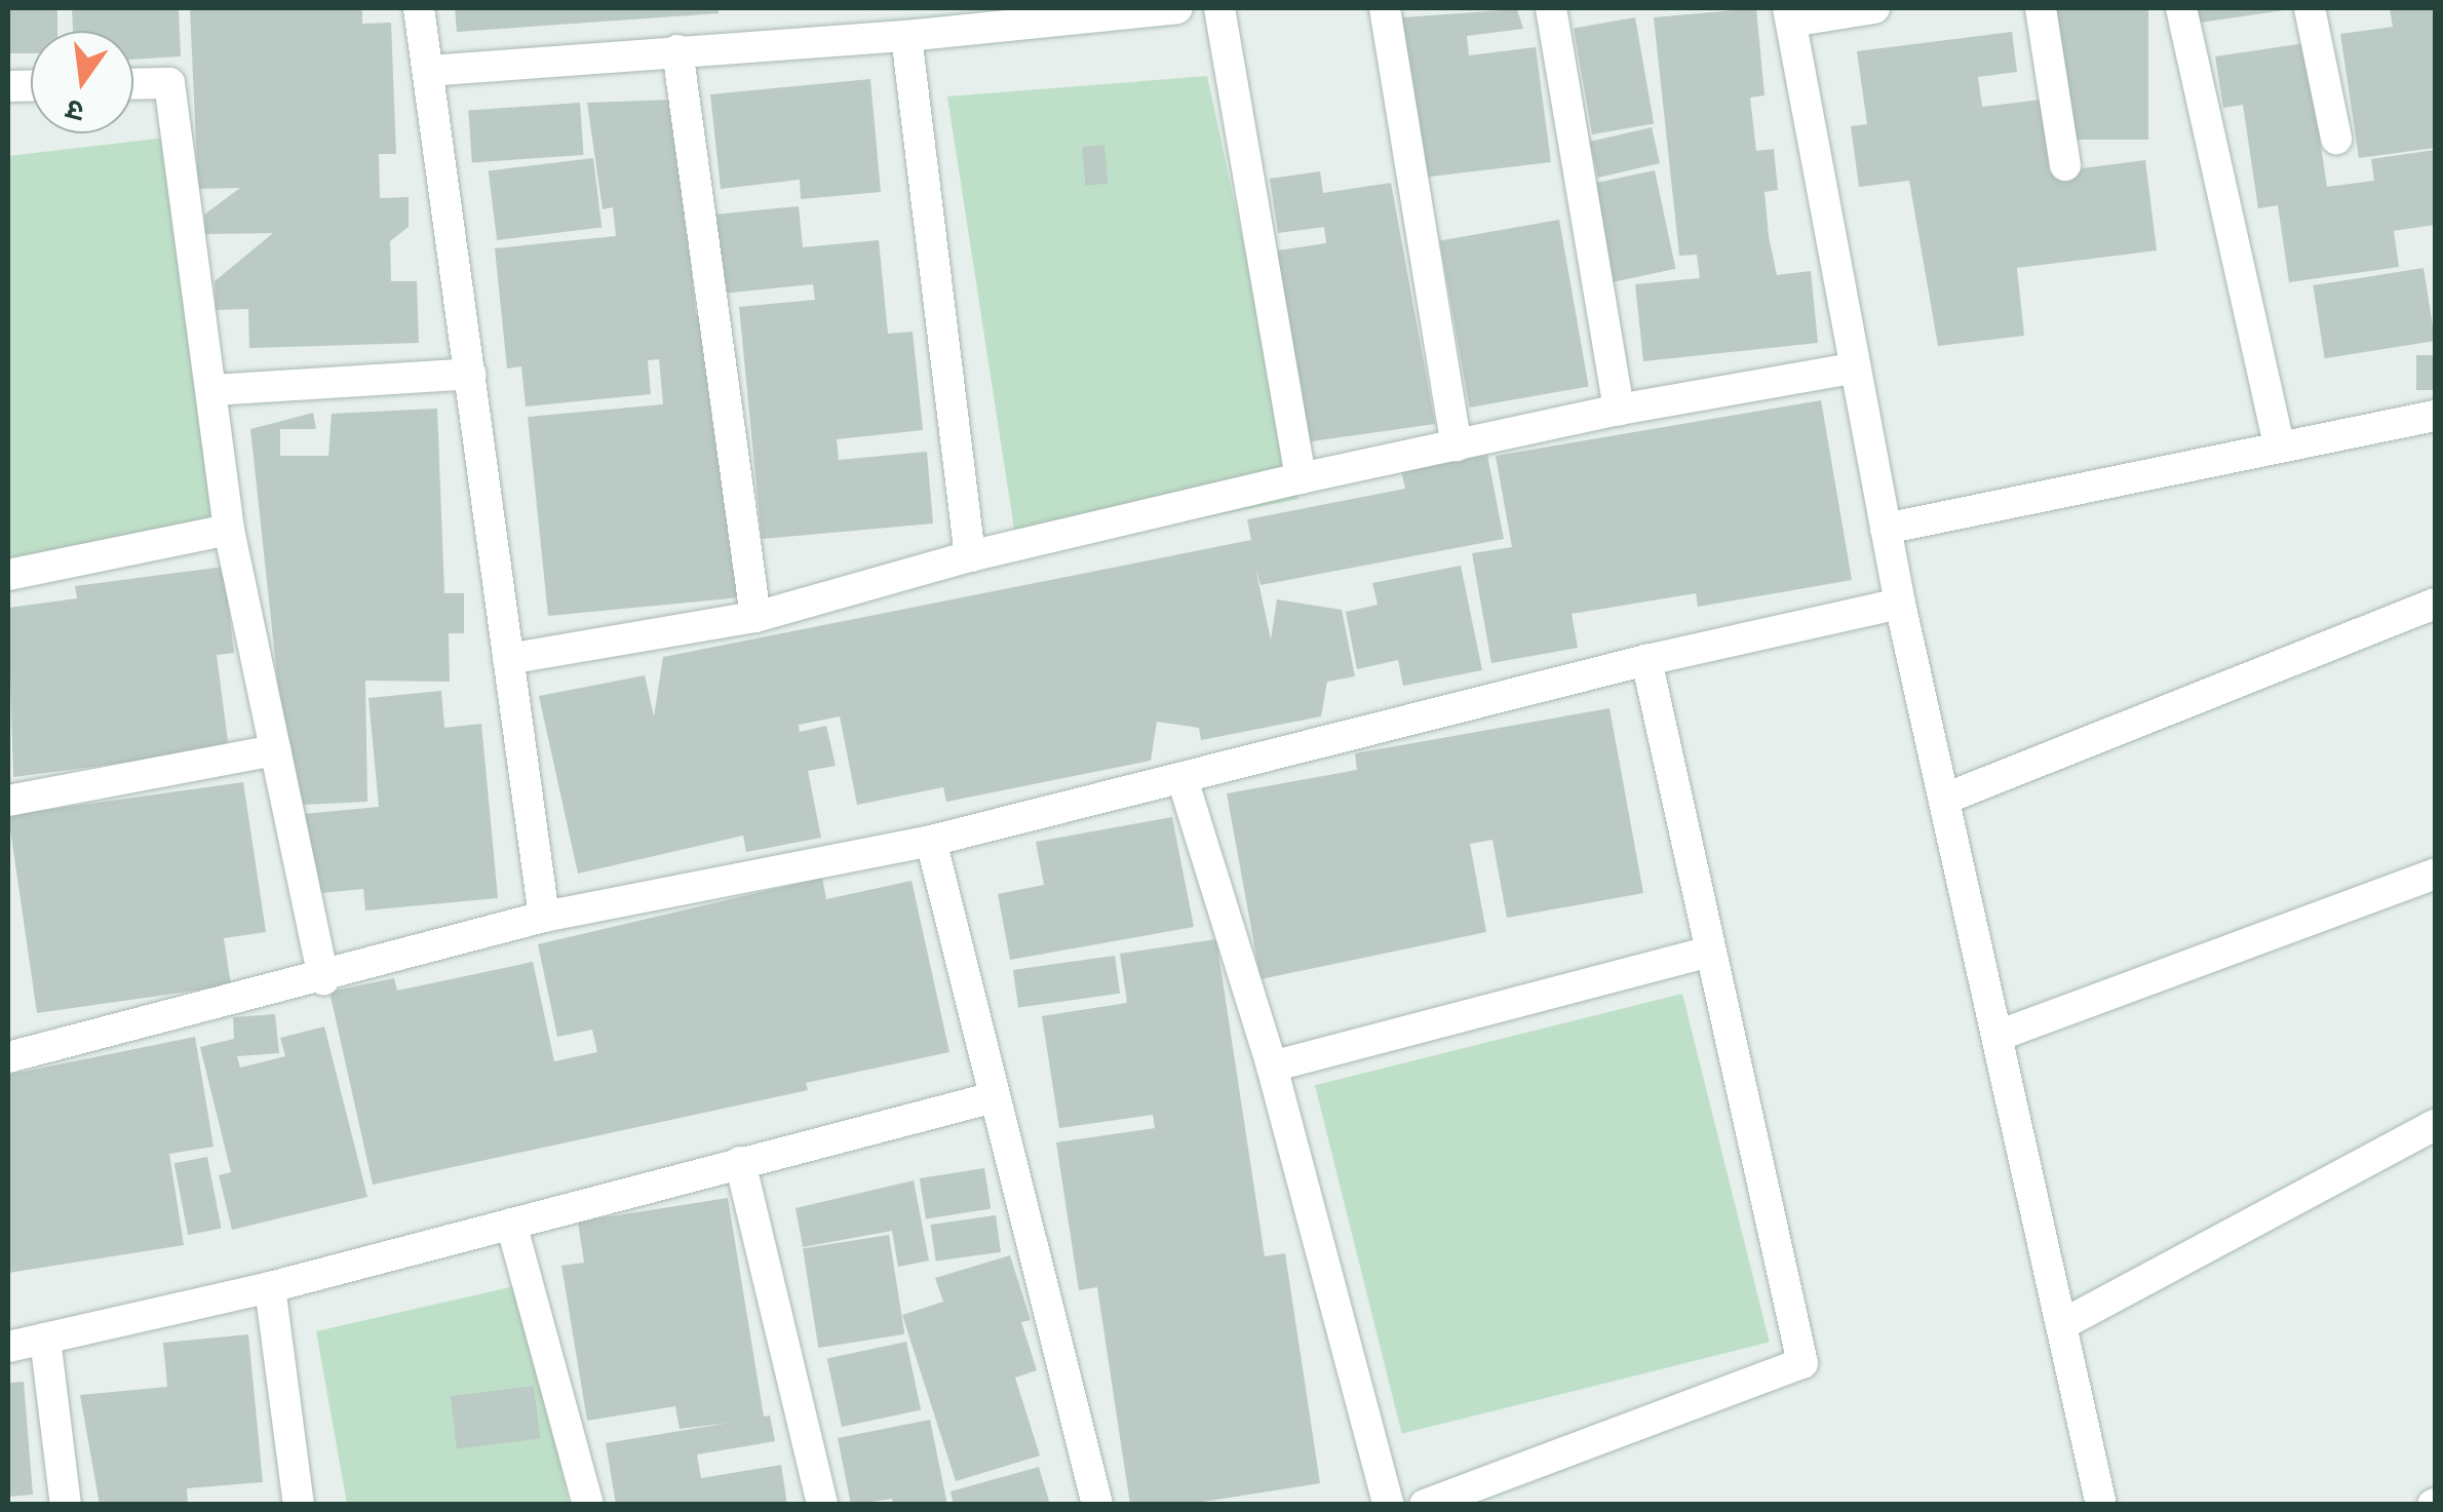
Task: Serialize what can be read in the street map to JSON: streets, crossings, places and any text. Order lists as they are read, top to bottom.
{
  "north": "bottom"
}
